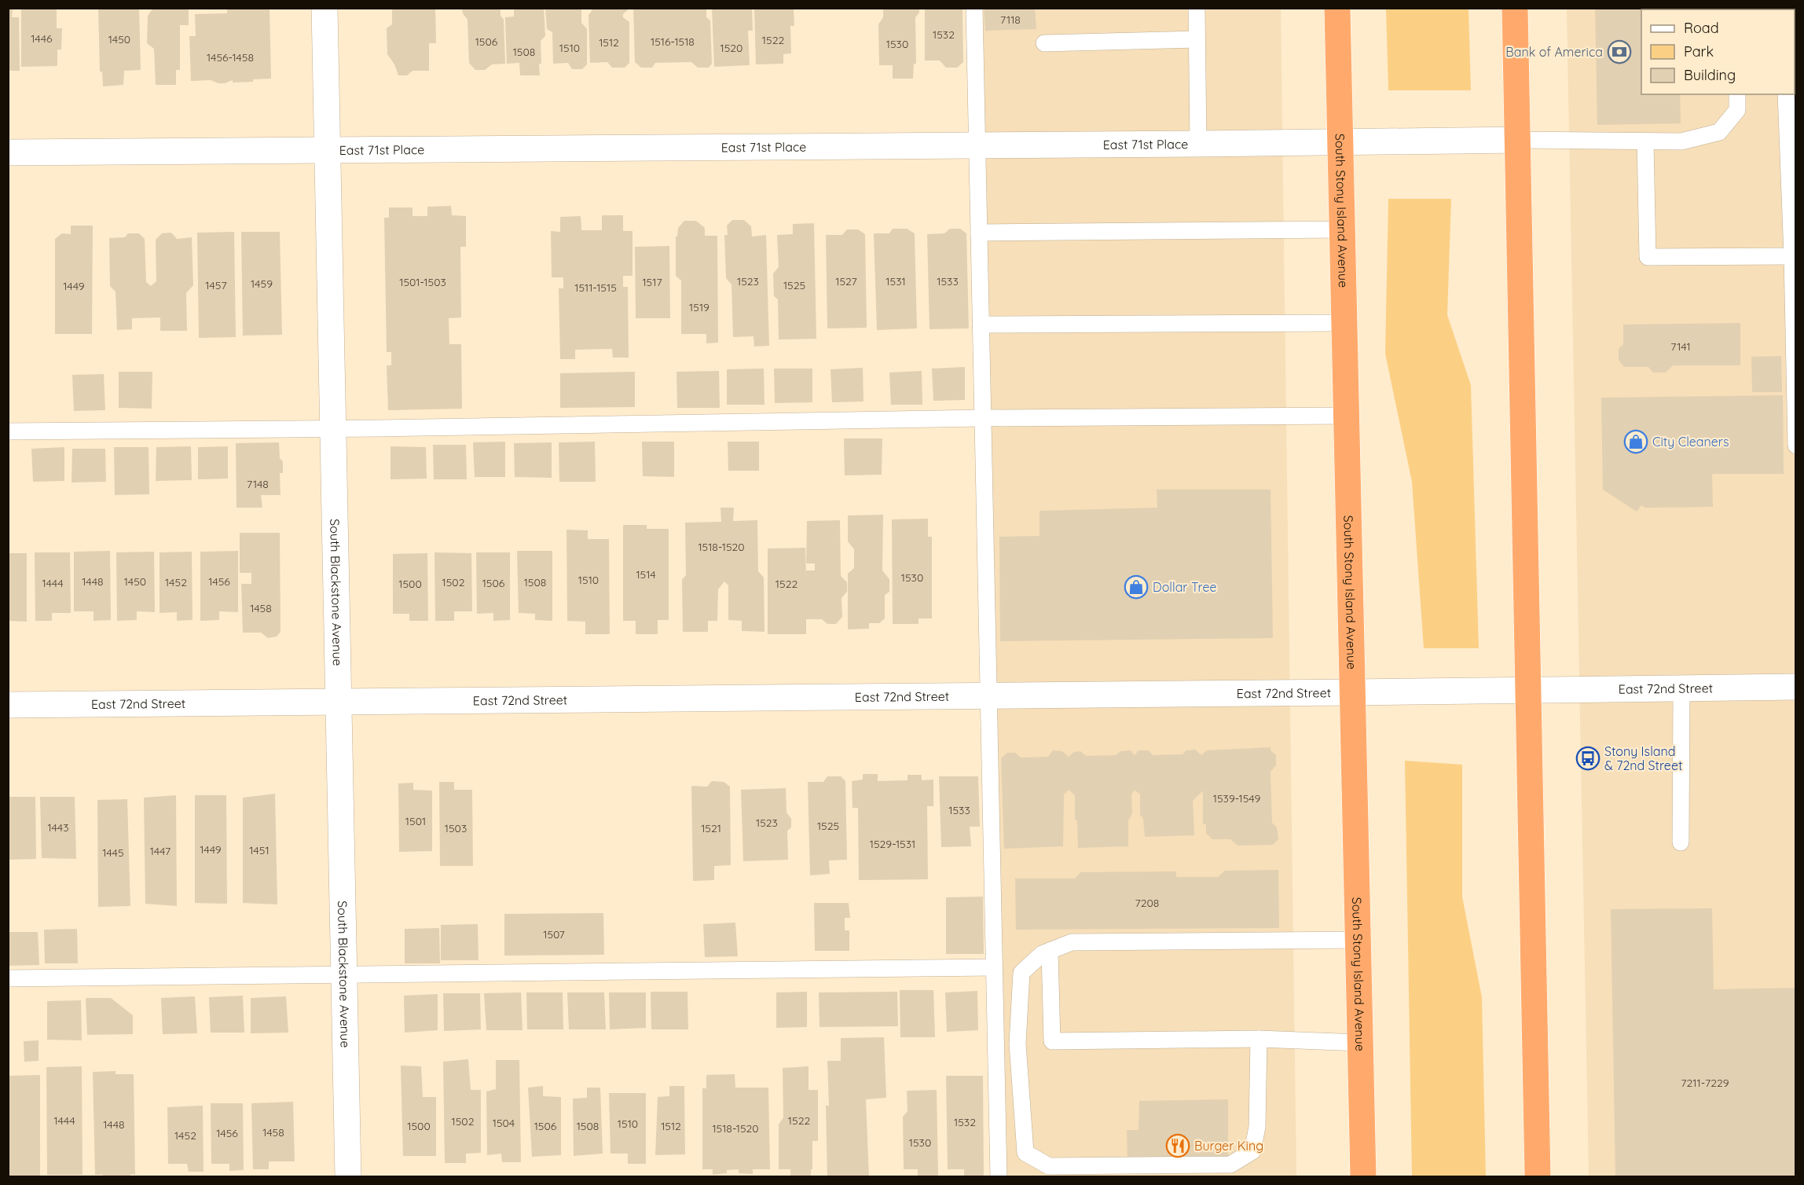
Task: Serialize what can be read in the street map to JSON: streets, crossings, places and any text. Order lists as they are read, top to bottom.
{
  "streets": {
    "highway": ["South Stony Island Avenue"],
    "street": ["East 71st Place", "South Blackstone Avenue", "East 72nd Street"]
  },
  "crossings": [
    ["East 71st Place", "South Stony Island Avenue"],
    ["East 71st Place", "South Blackstone Avenue"],
    ["South Stony Island Avenue", "East 72nd Street"],
    ["South Blackstone Avenue", "East 72nd Street"]
  ],
  "places": {
    "bank": ["Bank of America"],
    "shop": ["City Cleaners", "Dollar Tree"],
    "bus stop": ["Stony Island & 72nd Street"],
    "restaurant": ["Burger King"]
  },
  "house_numbers": [
    "7118",
    "1532",
    "1446",
    "1450",
    "1522",
    "1506",
    "1516-1518",
    "1512",
    "1530",
    "1510",
    "1520",
    "1508",
    "1456-1458",
    "1523",
    "1527",
    "1531",
    "1533",
    "1501-1503",
    "1517",
    "1459",
    "1457",
    "1525",
    "1449",
    "1511-1515",
    "1519",
    "7141",
    "7148",
    "1518-1520",
    "1514",
    "1530",
    "1510",
    "1448",
    "1450",
    "1456",
    "1452",
    "1502",
    "1508",
    "1444",
    "1506",
    "1500",
    "1522",
    "1458",
    "1539-1549",
    "1533",
    "1501",
    "1523",
    "1525",
    "1443",
    "1503",
    "1521",
    "1529-1531",
    "1449",
    "1451",
    "1447",
    "1445",
    "7208",
    "1507",
    "7211-7229",
    "1444",
    "1522",
    "1502",
    "1532",
    "1504",
    "1510",
    "1448",
    "1500",
    "1506",
    "1508",
    "1512",
    "1518-1520",
    "1458",
    "1456",
    "1452",
    "1530"
  ],
  "legend": ["Road", "Park", "Building"]
}
